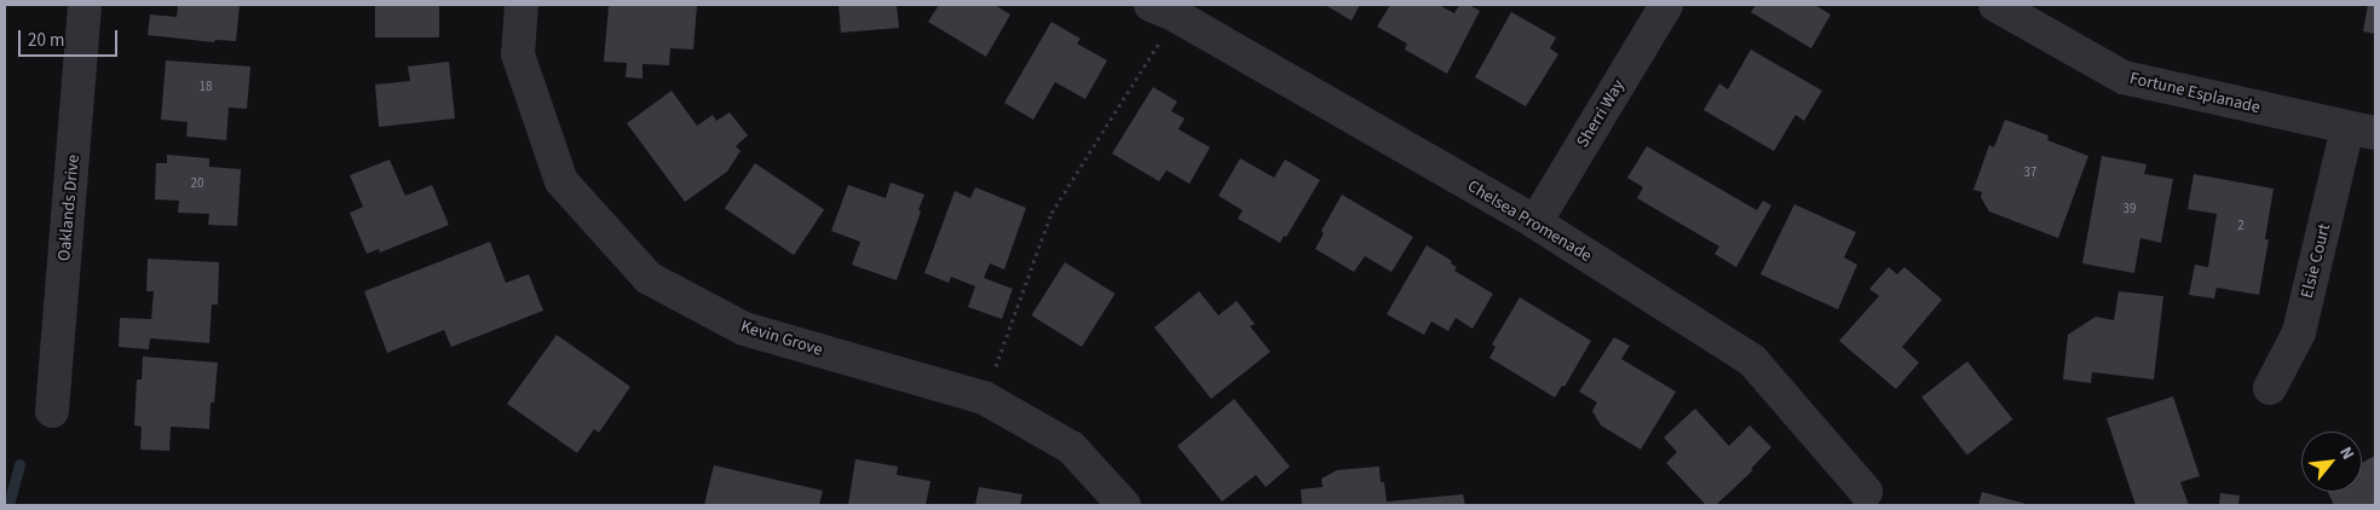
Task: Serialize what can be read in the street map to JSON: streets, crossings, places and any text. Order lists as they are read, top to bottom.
{
  "streets": {
    "street": [
      "Fortune Esplanade",
      "Sherri Way",
      "Oaklands Drive",
      "Chelsea Promenade",
      "Elsie Court",
      "Kevin Grove"
    ]
  },
  "crossings": [
    ["Fortune Esplanade", "Elsie Court"],
    ["Sherri Way", "Chelsea Promenade"]
  ],
  "house_numbers": [
    "18",
    "37",
    "20",
    "39",
    "2"
  ],
  "scale_bar": "20 m",
  "north": "top right"
}
